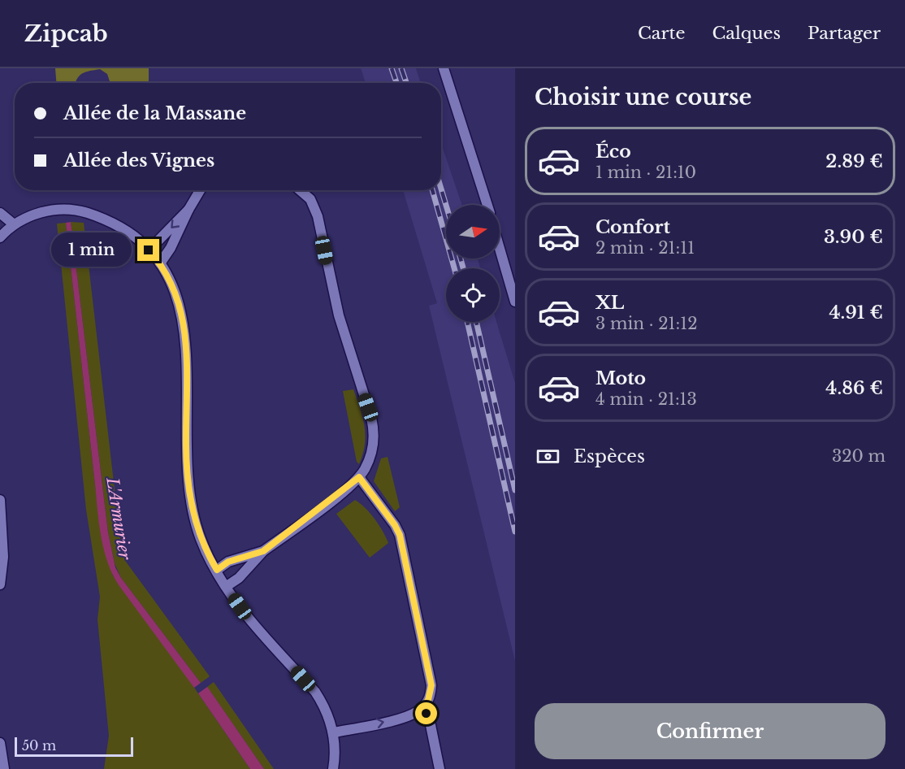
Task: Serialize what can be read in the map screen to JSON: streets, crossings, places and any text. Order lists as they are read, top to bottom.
{
  "water": ["L'Armurier"],
  "scale_bar": "50 m",
  "north": "right",
  "page": {
    "header": "Zipcab",
    "nav": ["Carte", "Calques", "Partager"],
    "heading": "Choisir une course",
    "banner": ["Allée de la Massane", "Allée des Vignes"],
    "list": [
      {
        "name": "Éco",
        "note": "1 min · 21:10",
        "value": "2.89 €"
      },
      {
        "name": "Confort",
        "note": "2 min · 21:11",
        "value": "3.90 €"
      },
      {
        "name": "XL",
        "note": "3 min · 21:12",
        "value": "4.91 €"
      },
      {
        "name": "Moto",
        "note": "4 min · 21:13",
        "value": "4.86 €"
      }
    ],
    "bubble": "1 min",
    "pay": ["Espèces", "320 m"],
    "buttons": "Confirmer",
    "scale": "50 m"
  }
}
